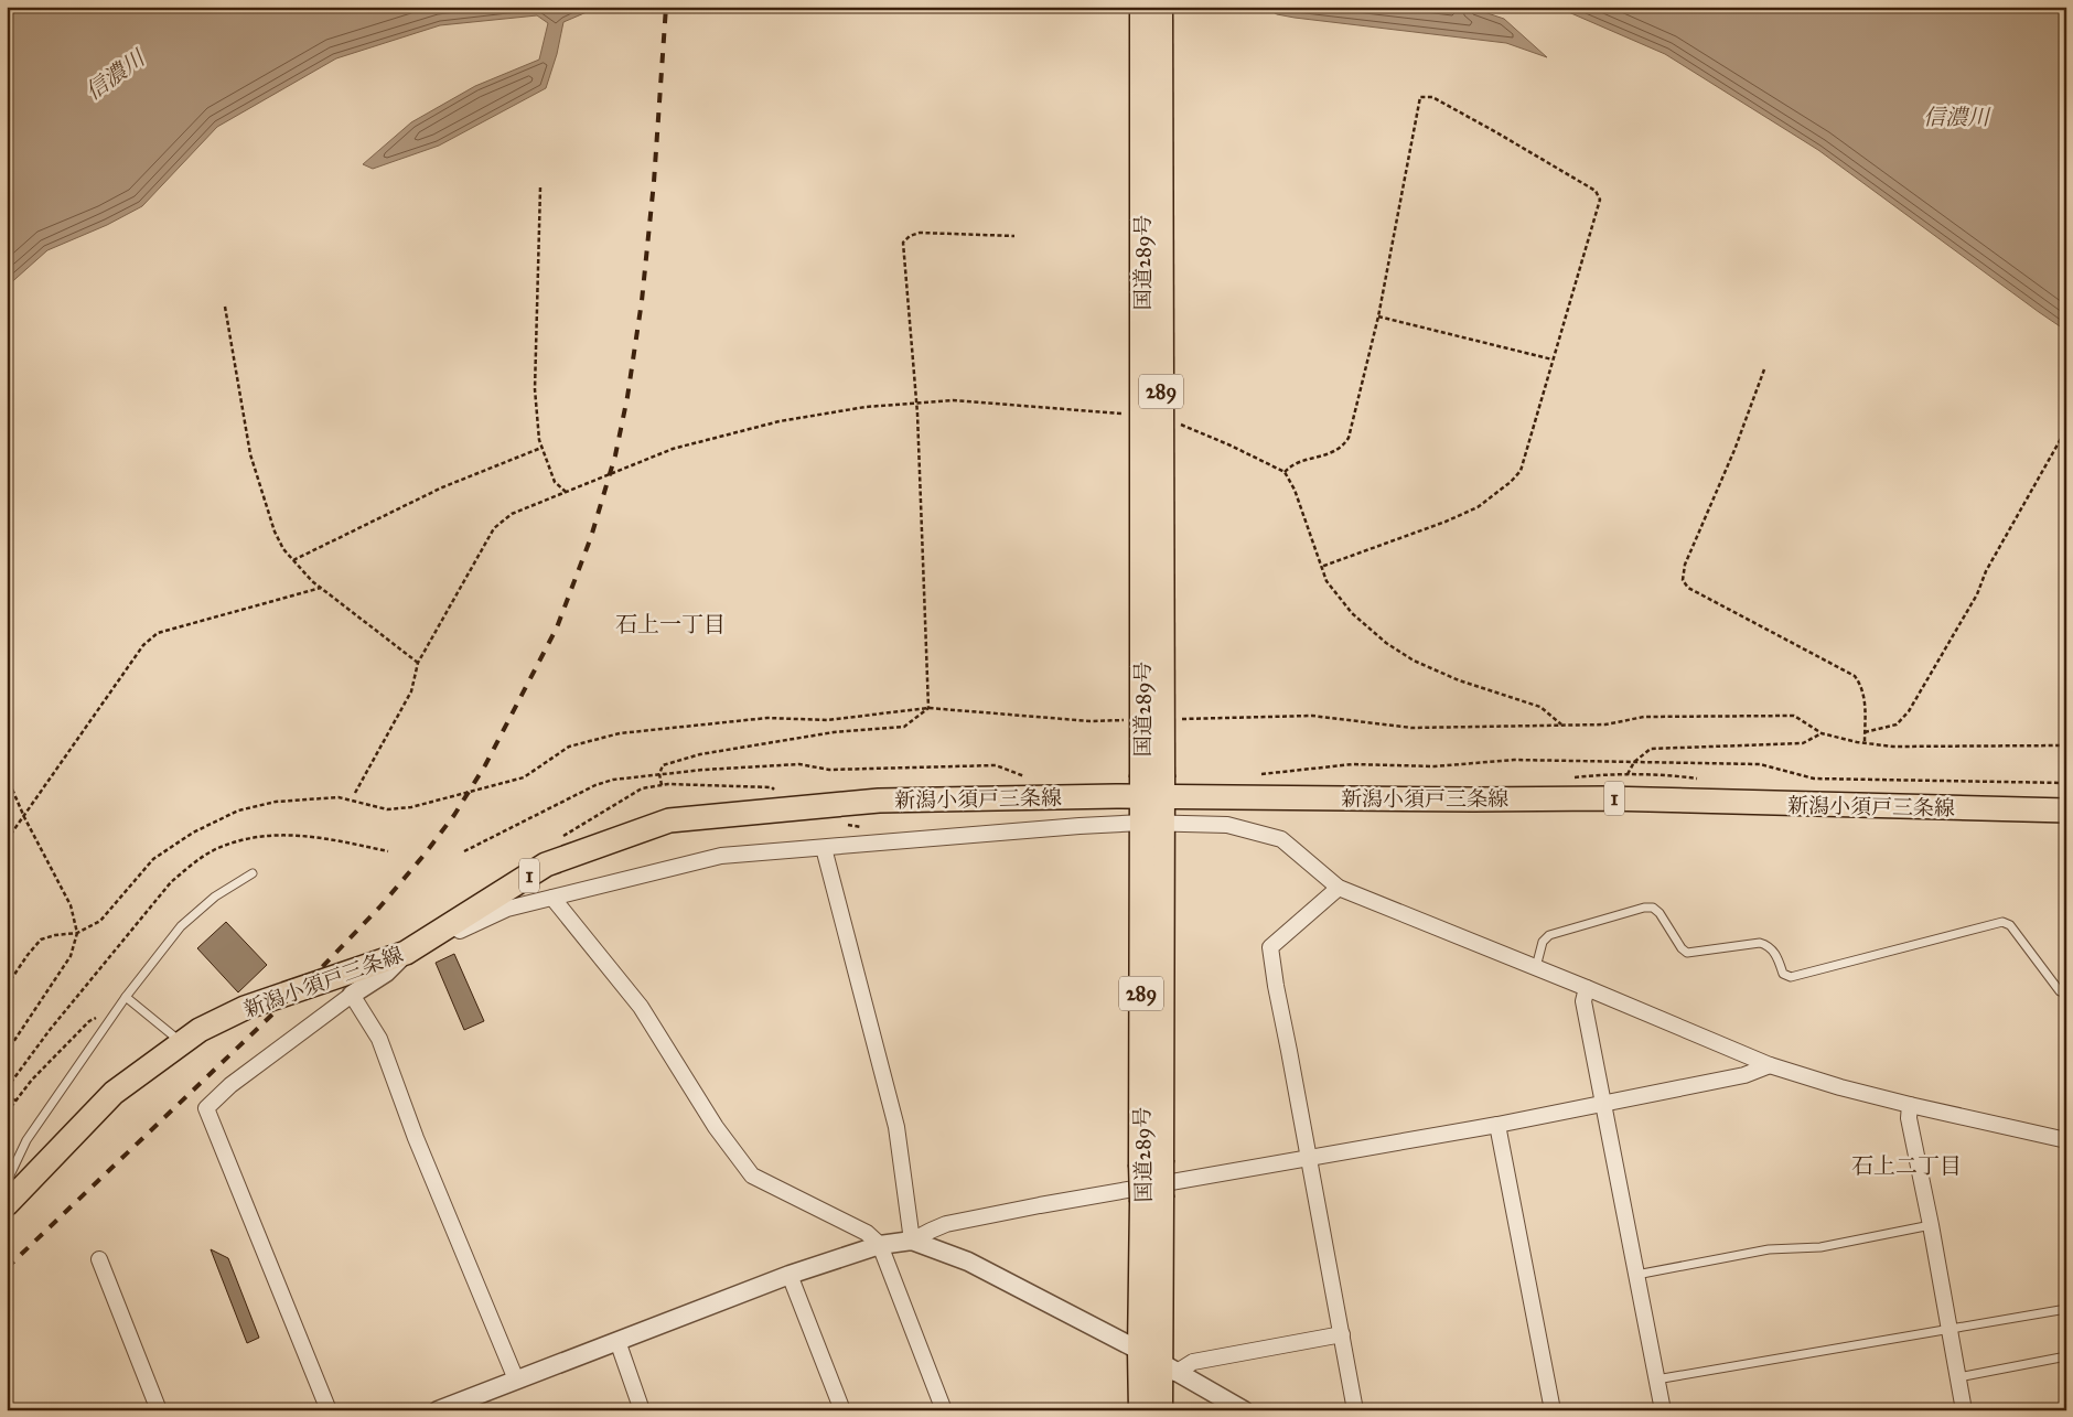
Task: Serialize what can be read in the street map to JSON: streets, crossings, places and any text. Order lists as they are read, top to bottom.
{
  "streets": {
    "highway": ["国道289号", "289"],
    "main road": ["新潟小須戸三条線", "1"]
  },
  "crossings": [
    ["国道289号", "新潟小須戸三条線"]
  ],
  "districts": ["石上一丁目", "石上二丁目"],
  "water": ["信濃川"]
}
